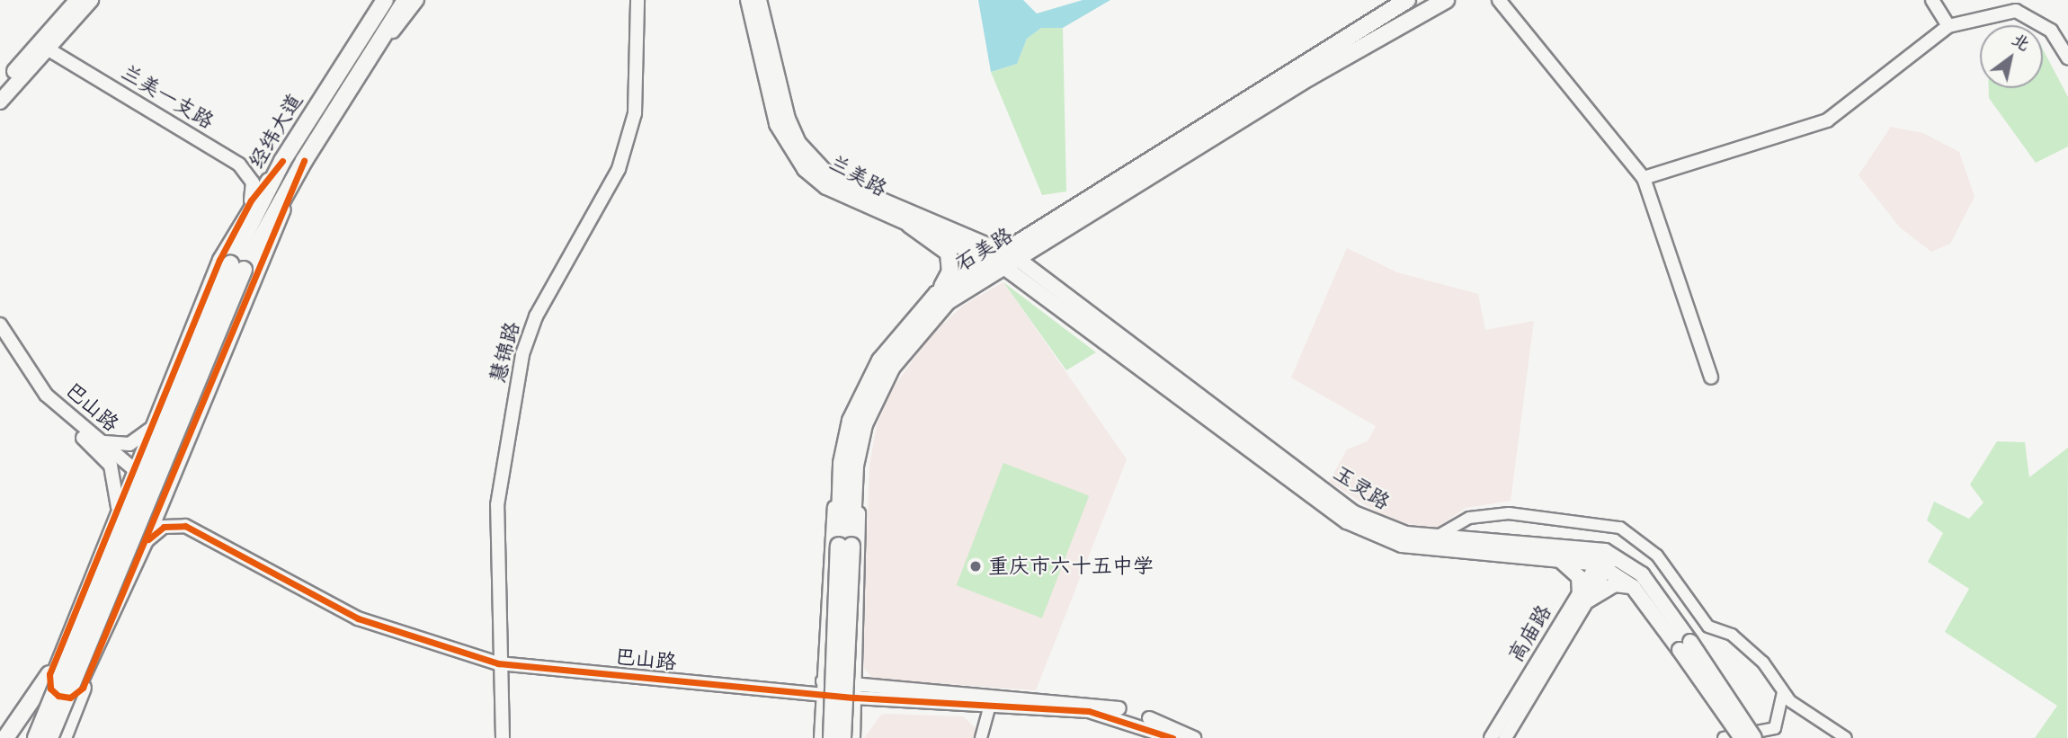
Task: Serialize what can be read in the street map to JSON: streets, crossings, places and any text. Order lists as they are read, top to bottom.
{
  "streets": {
    "main road": [
      "经纬大道",
      "兰美路",
      "石美路",
      "玉灵路"
    ],
    "street": [
      "兰美一支路",
      "慧锦路",
      "巴山路",
      "高庙路"
    ]
  },
  "crossings": [
    ["兰美路", "石美路"],
    ["兰美路", "玉灵路"],
    ["石美路", "玉灵路"],
    ["慧锦路", "巴山路"],
    ["玉灵路", "高庙路"]
  ],
  "places": ["重庆市六十五中学"],
  "north": "top right"
}
